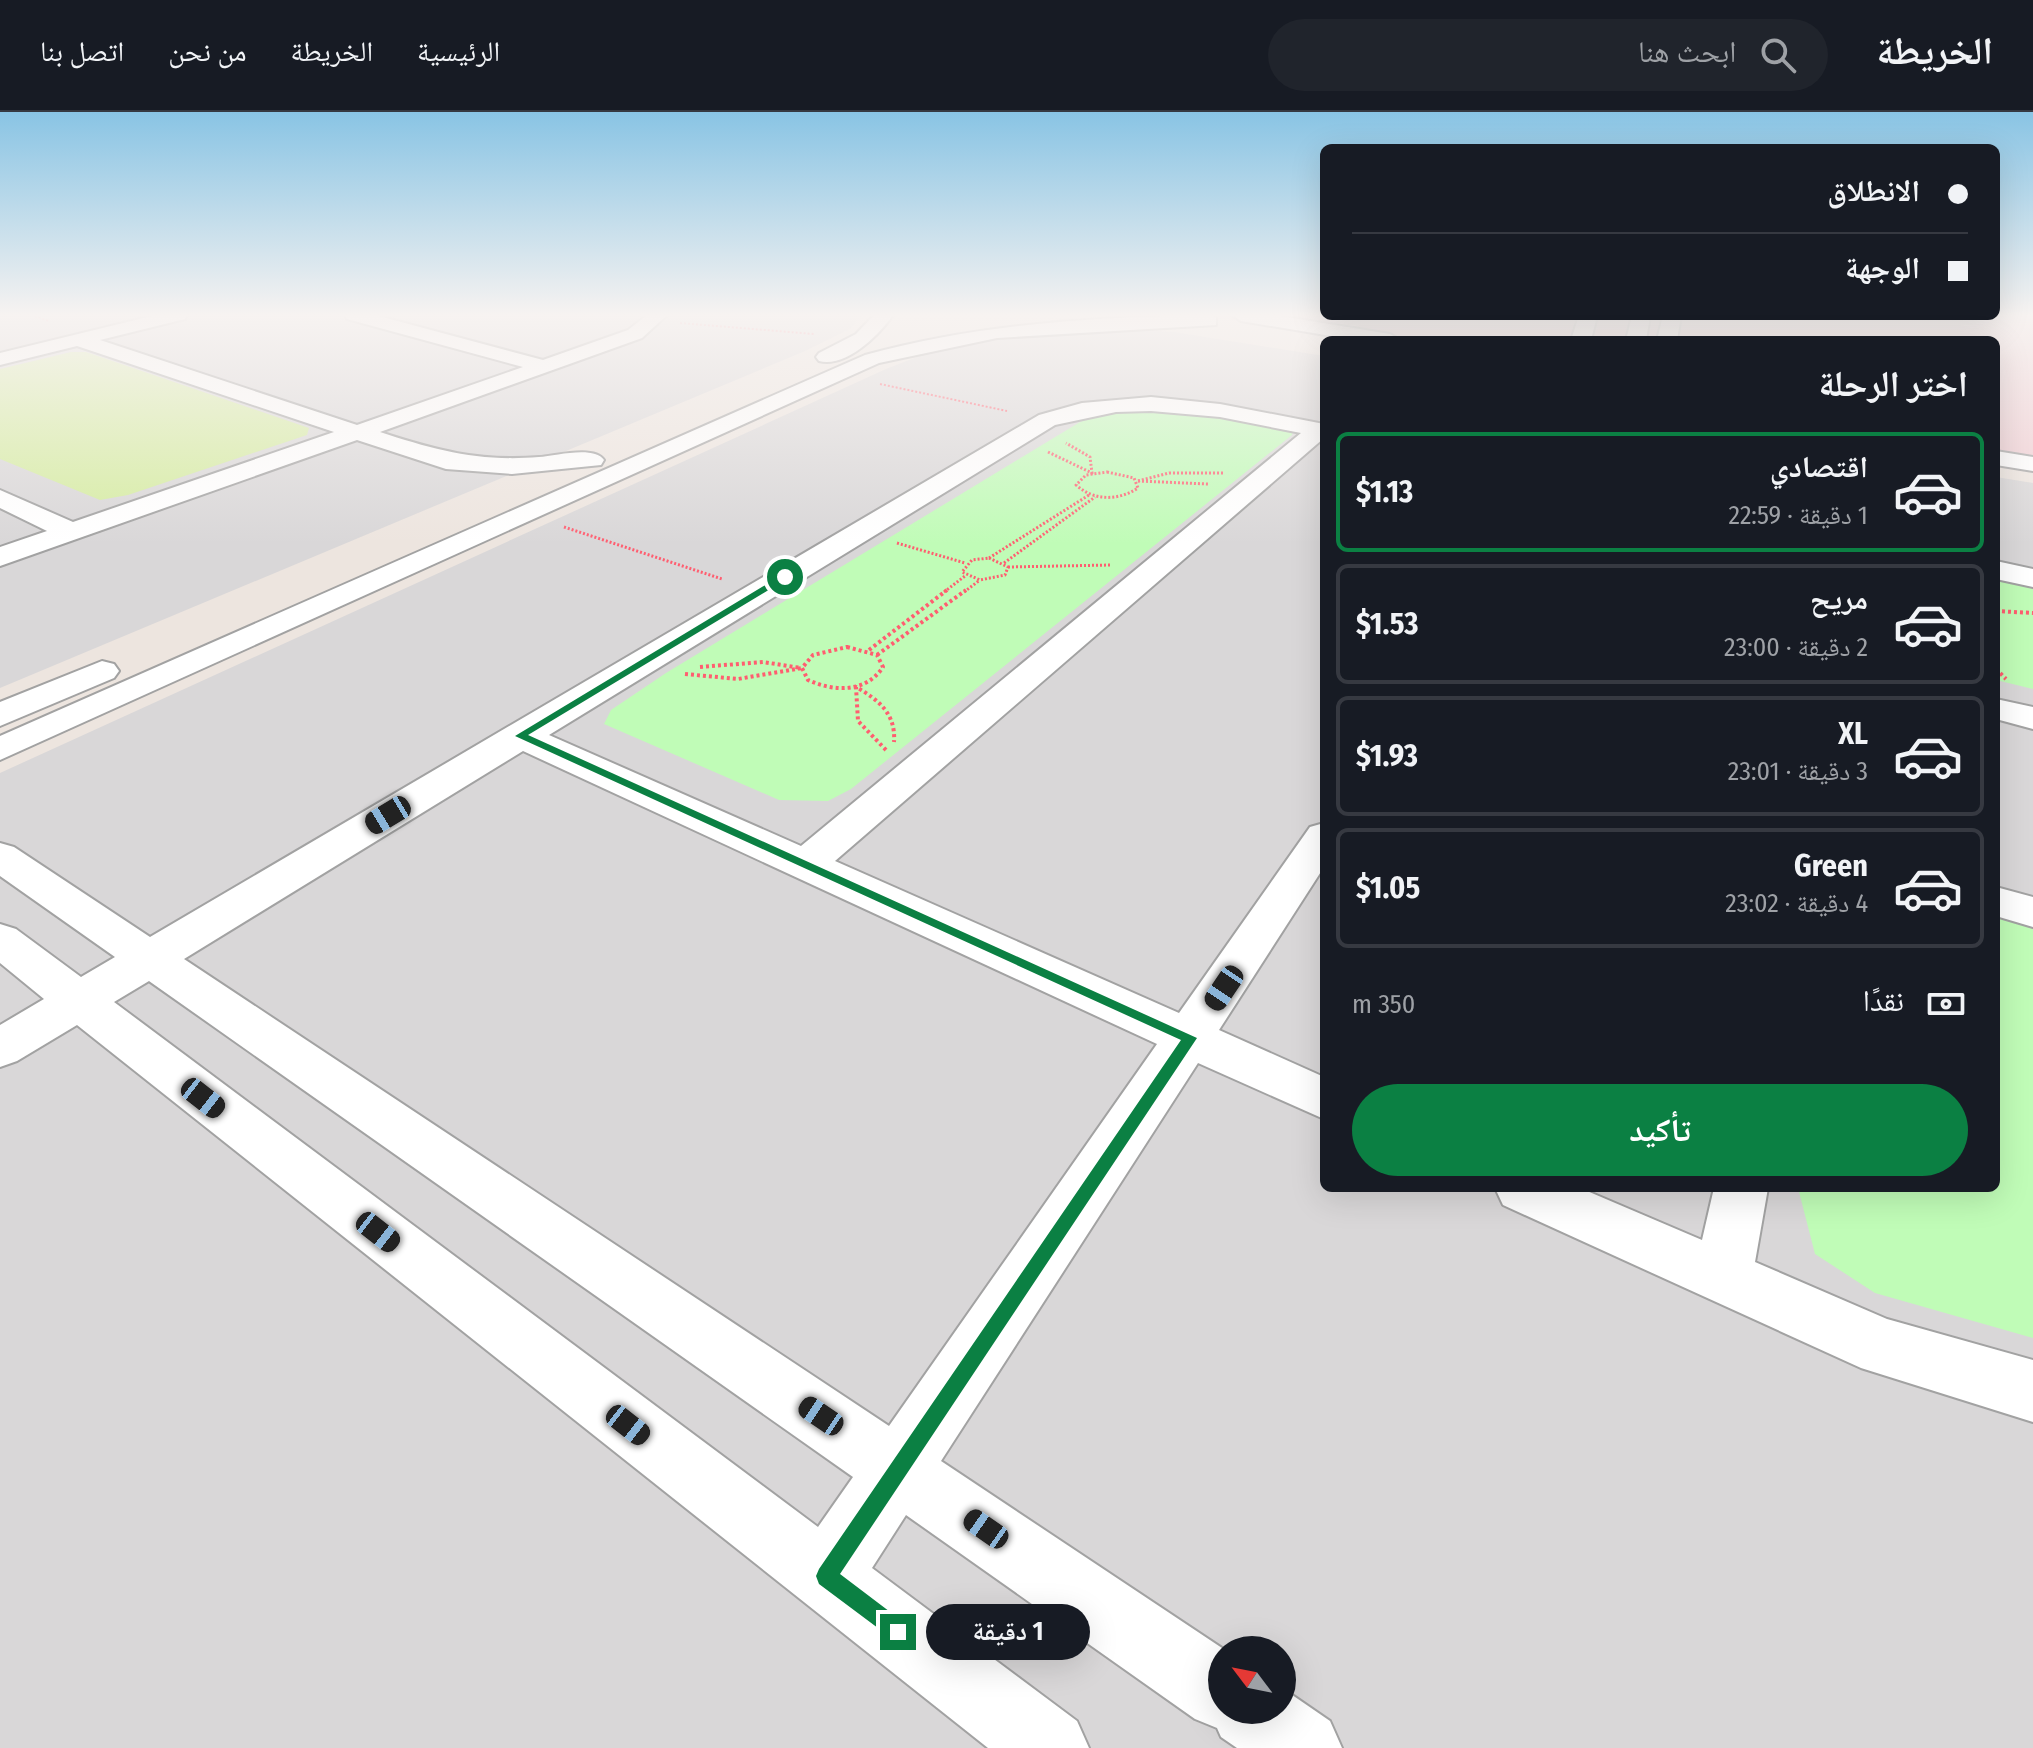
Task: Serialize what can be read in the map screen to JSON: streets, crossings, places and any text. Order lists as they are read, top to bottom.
{
  "north": "top left",
  "page": {
    "header": "الخريطة",
    "search": "ابحث هنا",
    "nav": [
      "الرئيسية",
      "الخريطة",
      "من نحن",
      "اتصل بنا"
    ],
    "banner": ["الانطلاق", "الوجهة"],
    "heading": "اختر الرحلة",
    "list": [
      {
        "name": "اقتصادي",
        "note": "1 دقيقة · 22:59",
        "value": "$1.13"
      },
      {
        "name": "مريح",
        "note": "2 دقيقة · 23:00",
        "value": "$1.53"
      },
      {
        "name": "XL",
        "note": "3 دقيقة · 23:01",
        "value": "$1.93"
      },
      {
        "name": "Green",
        "note": "4 دقيقة · 23:02",
        "value": "$1.05"
      }
    ],
    "pay": ["نقدًا", "350 m"],
    "buttons": "تأكيد",
    "bubble": "1 دقيقة"
  }
}
